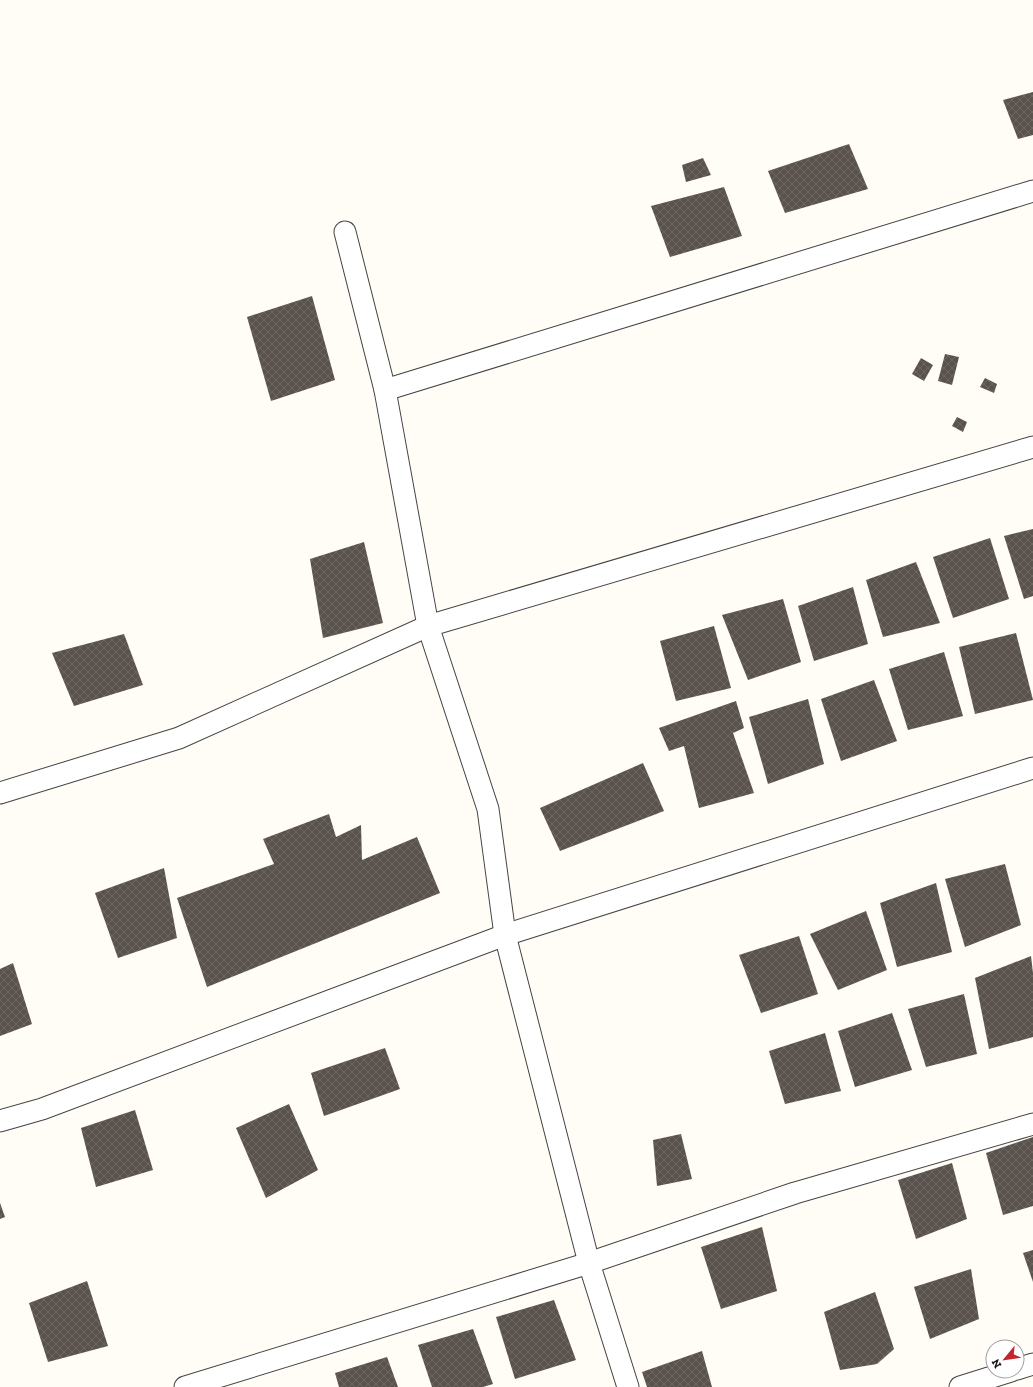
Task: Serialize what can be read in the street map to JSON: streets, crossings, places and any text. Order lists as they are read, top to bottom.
{
  "north": "bottom left"
}
